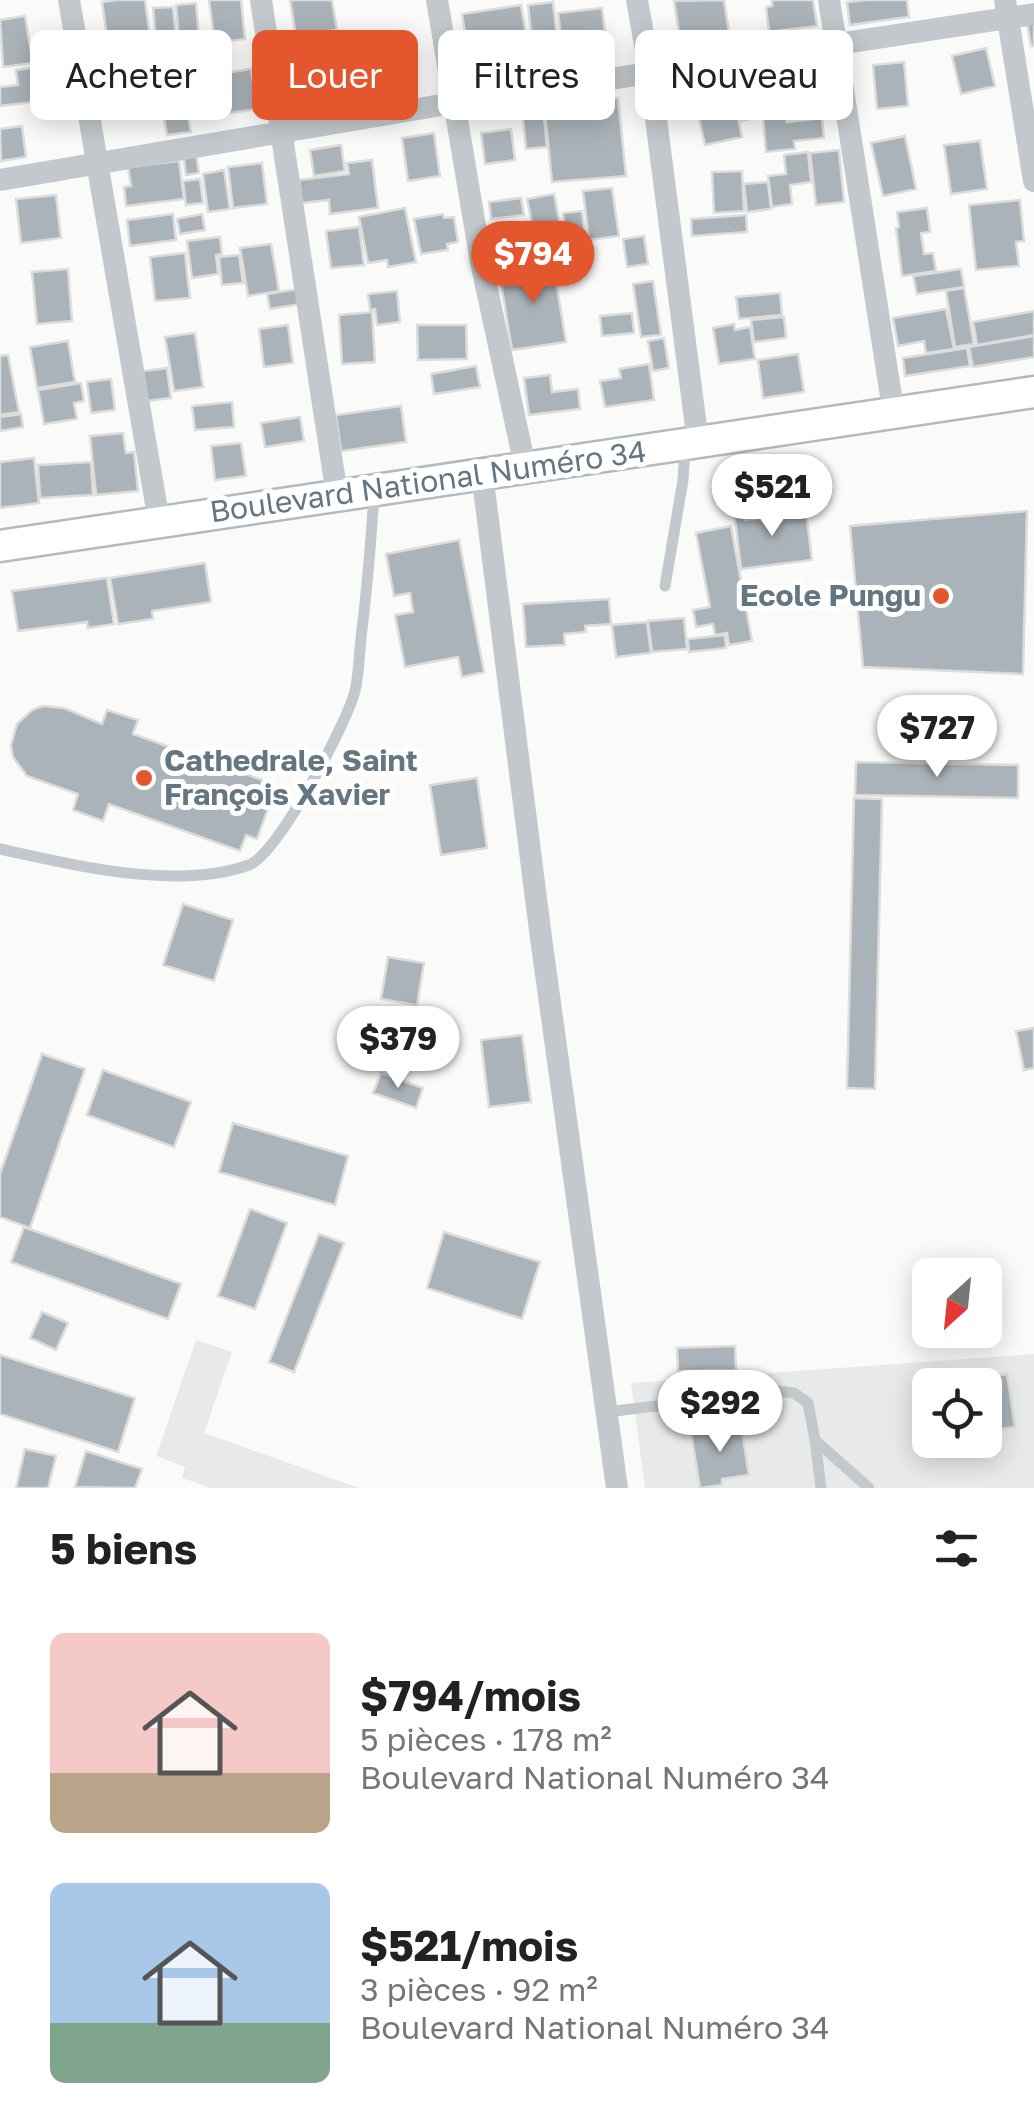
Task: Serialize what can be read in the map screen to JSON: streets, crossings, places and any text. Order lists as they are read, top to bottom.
{
  "streets": {
    "main road": ["Boulevard National Numéro 34"]
  },
  "places": ["Ecole Pungu", "Cathedrale, Saint François Xavier"],
  "north": "bottom left",
  "page": {
    "chip": [
      "Acheter",
      "Louer",
      "Filtres",
      "Nouveau"
    ],
    "price": [
      "$794",
      "$521",
      "$727",
      "$379",
      "$292"
    ],
    "heading": "5 biens",
    "list": [
      {
        "name": "$794/mois",
        "note": "5 pièces · 178 m² · Boulevard National Numéro 34"
      },
      {
        "name": "$521/mois",
        "note": "3 pièces · 92 m² · Boulevard National Numéro 34"
      }
    ]
  }
}
